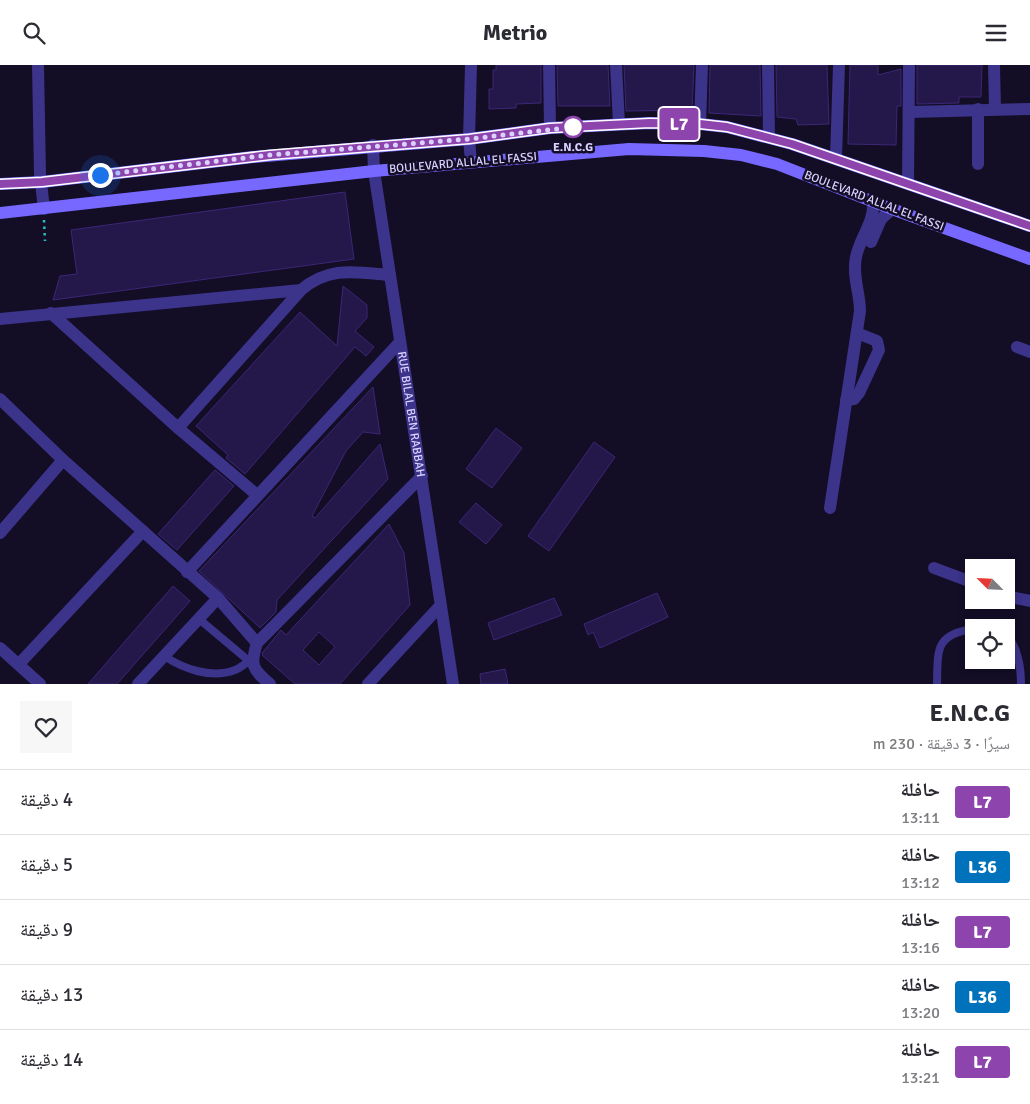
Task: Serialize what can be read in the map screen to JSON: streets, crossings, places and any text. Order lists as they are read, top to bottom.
{
  "streets": {
    "main road": ["BOULEVARD ALLAL EL FASSI"],
    "street": ["RUE BILAL BEN RABBAH"]
  },
  "crossings": [
    ["BOULEVARD ALLAL EL FASSI", "RUE BILAL BEN RABBAH"]
  ],
  "places": ["E.N.C.G"],
  "lines": ["bus line L7"],
  "north": "top left",
  "page": {
    "header": "Metrio",
    "on_map": "L7",
    "heading": ["E.N.C.G", "سيرًا · 3 دقيقة · 230 m"],
    "list": [
      {
        "mark": "L7",
        "name": "حافلة",
        "note": "13:11",
        "value": "4 دقيقة"
      },
      {
        "mark": "L36",
        "name": "حافلة",
        "note": "13:12",
        "value": "5 دقيقة"
      },
      {
        "mark": "L7",
        "name": "حافلة",
        "note": "13:16",
        "value": "9 دقيقة"
      },
      {
        "mark": "L36",
        "name": "حافلة",
        "note": "13:20",
        "value": "13 دقيقة"
      },
      {
        "mark": "L7",
        "name": "حافلة",
        "note": "13:21",
        "value": "14 دقيقة"
      }
    ]
  }
}
